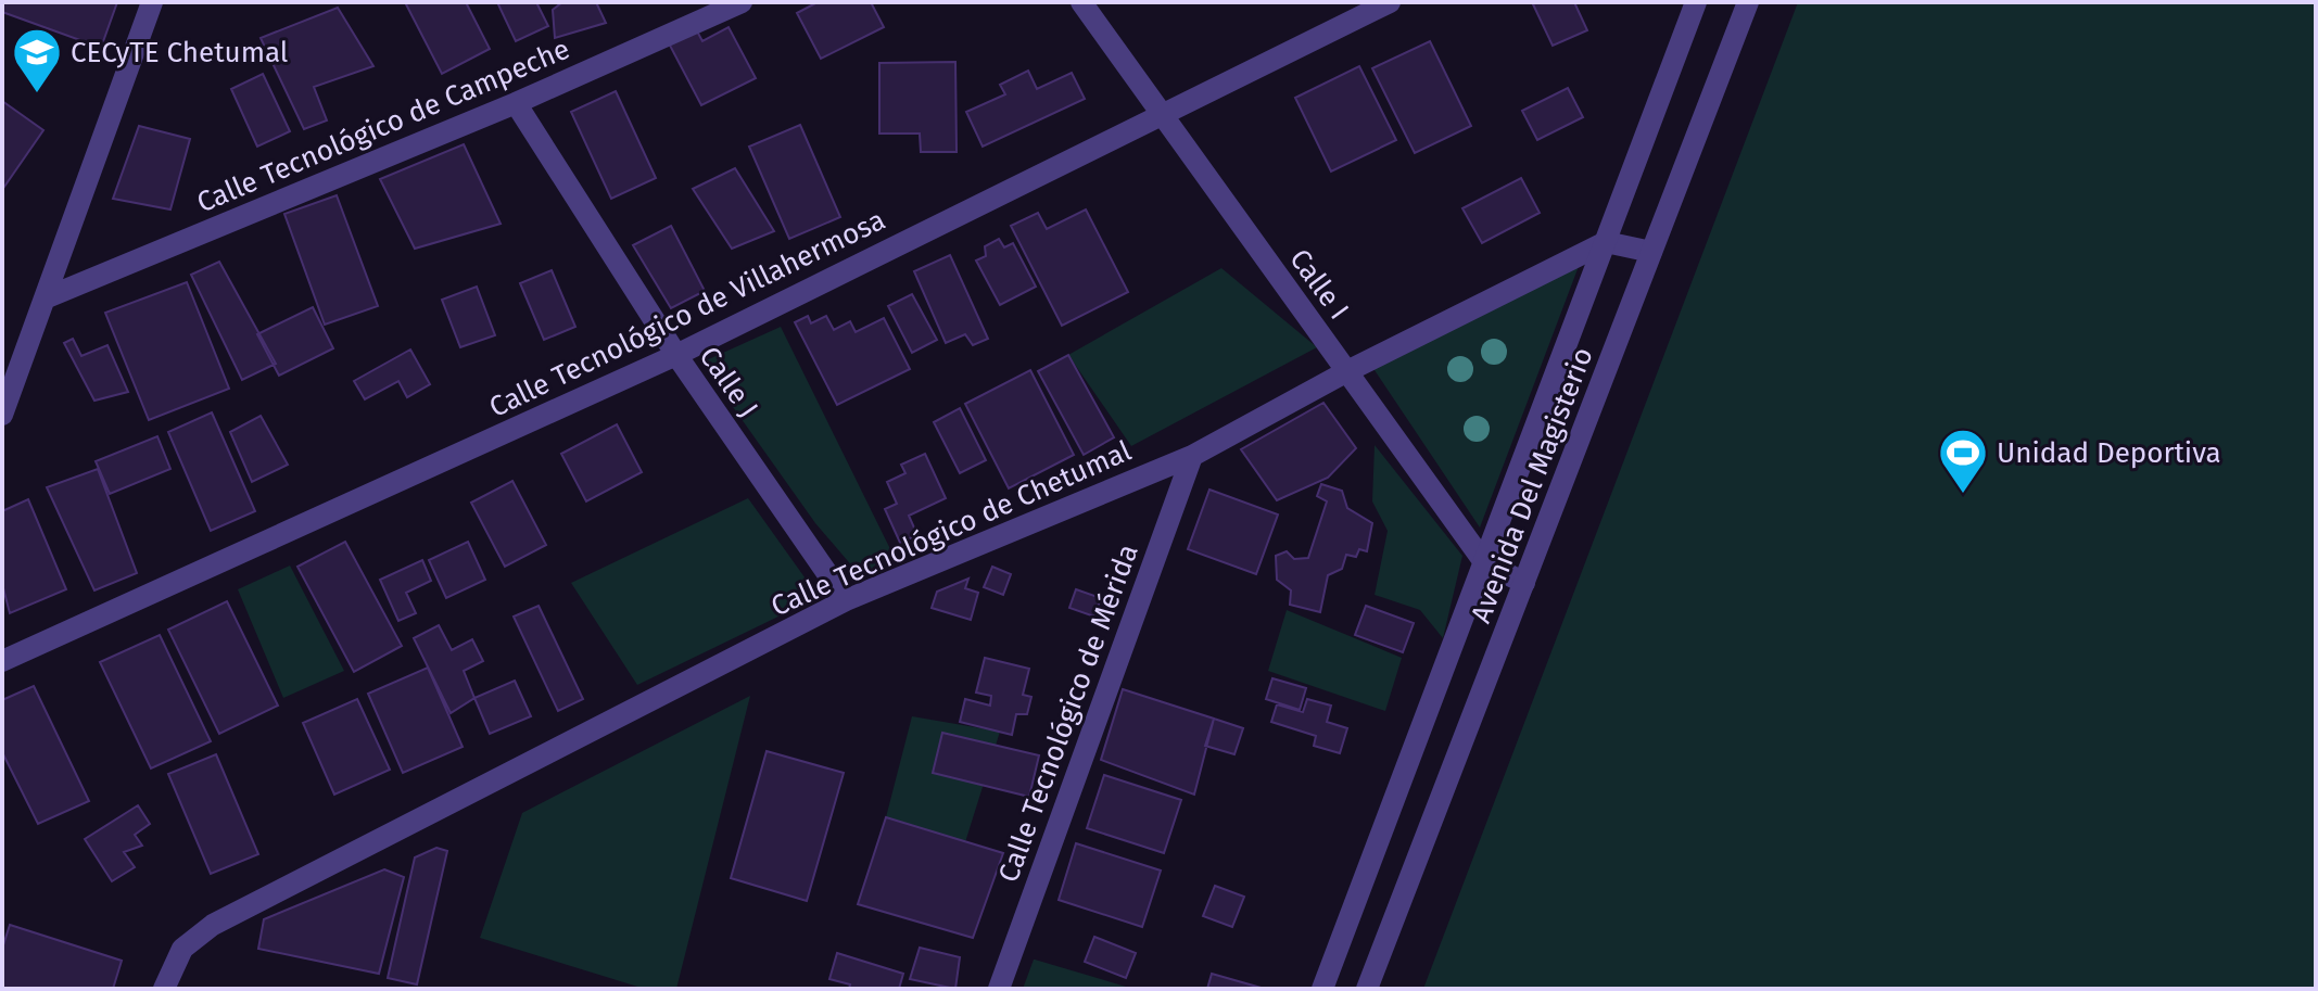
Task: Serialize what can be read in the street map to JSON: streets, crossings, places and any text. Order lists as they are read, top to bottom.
{
  "streets": {
    "street": [
      "Calle Tecnológico de Campeche",
      "Calle I",
      "Calle Tecnológico de Villahermosa",
      "Calle J",
      "Avenida Del Magisterio",
      "Calle Tecnológico de Chetumal",
      "Calle Tecnológico de Mérida"
    ]
  },
  "crossings": [
    ["Calle Tecnológico de Campeche", "Calle J"],
    ["Calle I", "Calle Tecnológico de Villahermosa"],
    ["Calle I", "Avenida Del Magisterio"],
    ["Calle I", "Calle Tecnológico de Chetumal"],
    ["Calle Tecnológico de Villahermosa", "Calle J"],
    ["Calle J", "Calle Tecnológico de Chetumal"],
    ["Avenida Del Magisterio", "Calle Tecnológico de Chetumal"],
    ["Calle Tecnológico de Chetumal", "Calle Tecnológico de Mérida"]
  ],
  "places": {
    "school or university": ["CECyTE Chetumal"],
    "sports": ["Unidad Deportiva"]
  }
}
